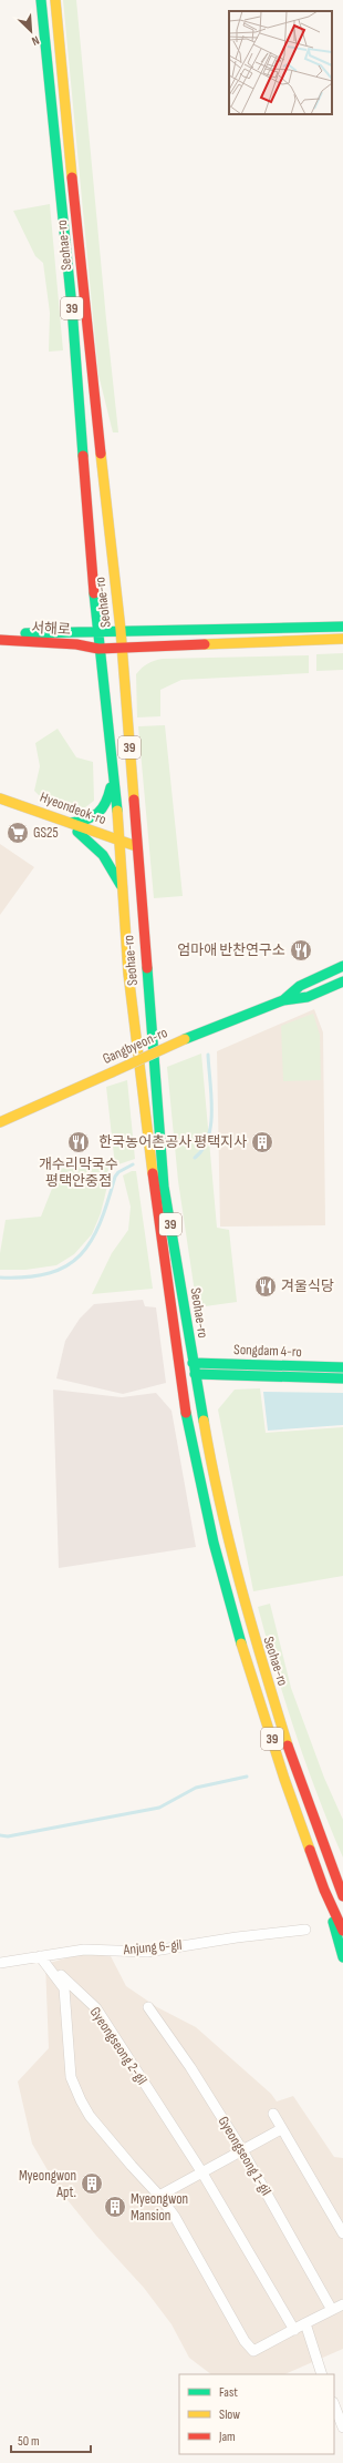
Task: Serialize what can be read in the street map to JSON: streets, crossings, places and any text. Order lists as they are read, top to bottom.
{
  "streets": {
    "main road": [
      "Seohae-ro",
      "39",
      "서해로",
      "Hyeondeok-ro",
      "Gangbyeon-ro",
      "Songdam 4-ro"
    ],
    "street": ["Anjung 6-gil", "Gyeongseong 2-gil", "Gyeongseong 1-gil"]
  },
  "crossings": [
    ["Seohae-ro", "39"],
    ["Seohae-ro", "서해로"],
    ["Seohae-ro", "Hyeondeok-ro"],
    ["Seohae-ro", "Songdam 4-ro"],
    ["Anjung 6-gil", "Gyeongseong 2-gil"]
  ],
  "places": {
    "supermarket": ["GS25"],
    "restaurant": ["엄마애 반찬연구소", "개수리막국수 평택안중점", "겨울식당"],
    "building": ["한국농어촌공사 평택지사", "Myeongwon Apt.", "Myeongwon Mansion"]
  },
  "legend": ["Fast", "Slow", "Jam"],
  "scale_bar": "50 m",
  "north": "bottom right"
}
